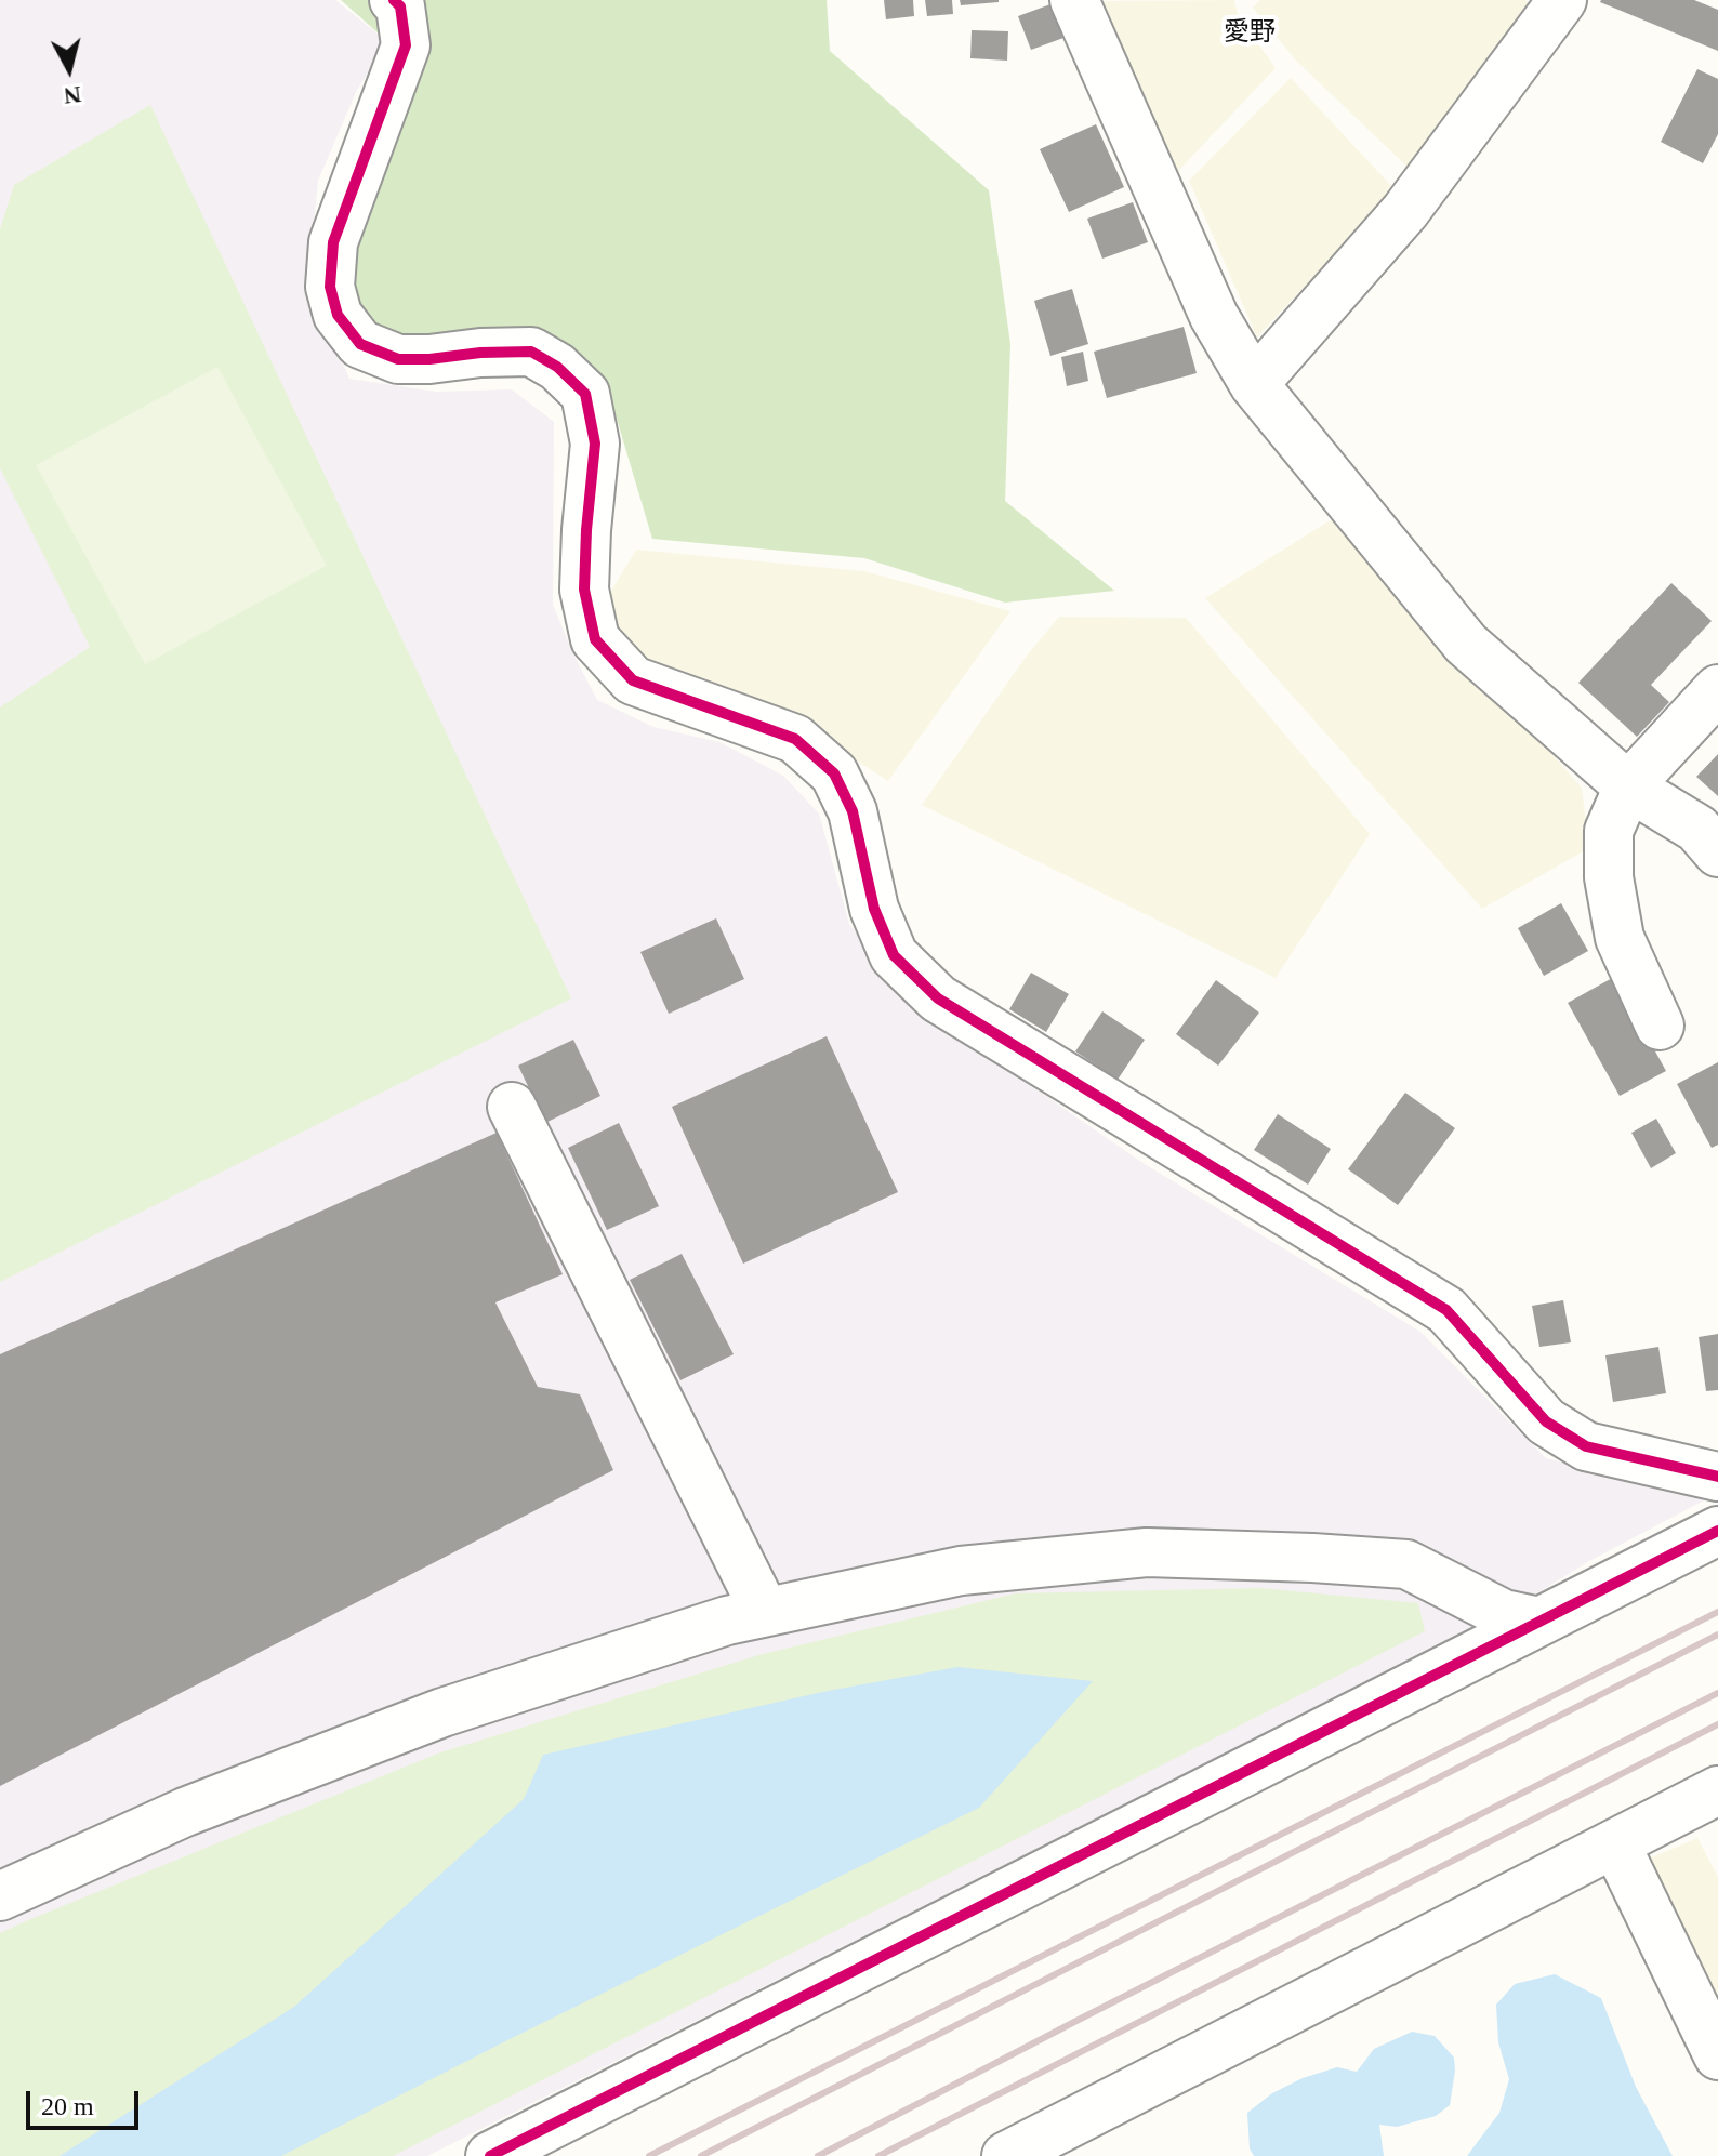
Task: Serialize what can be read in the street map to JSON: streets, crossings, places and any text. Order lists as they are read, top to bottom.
{
  "districts": ["愛野"],
  "scale_bar": "20 m",
  "north": "bottom"
}
